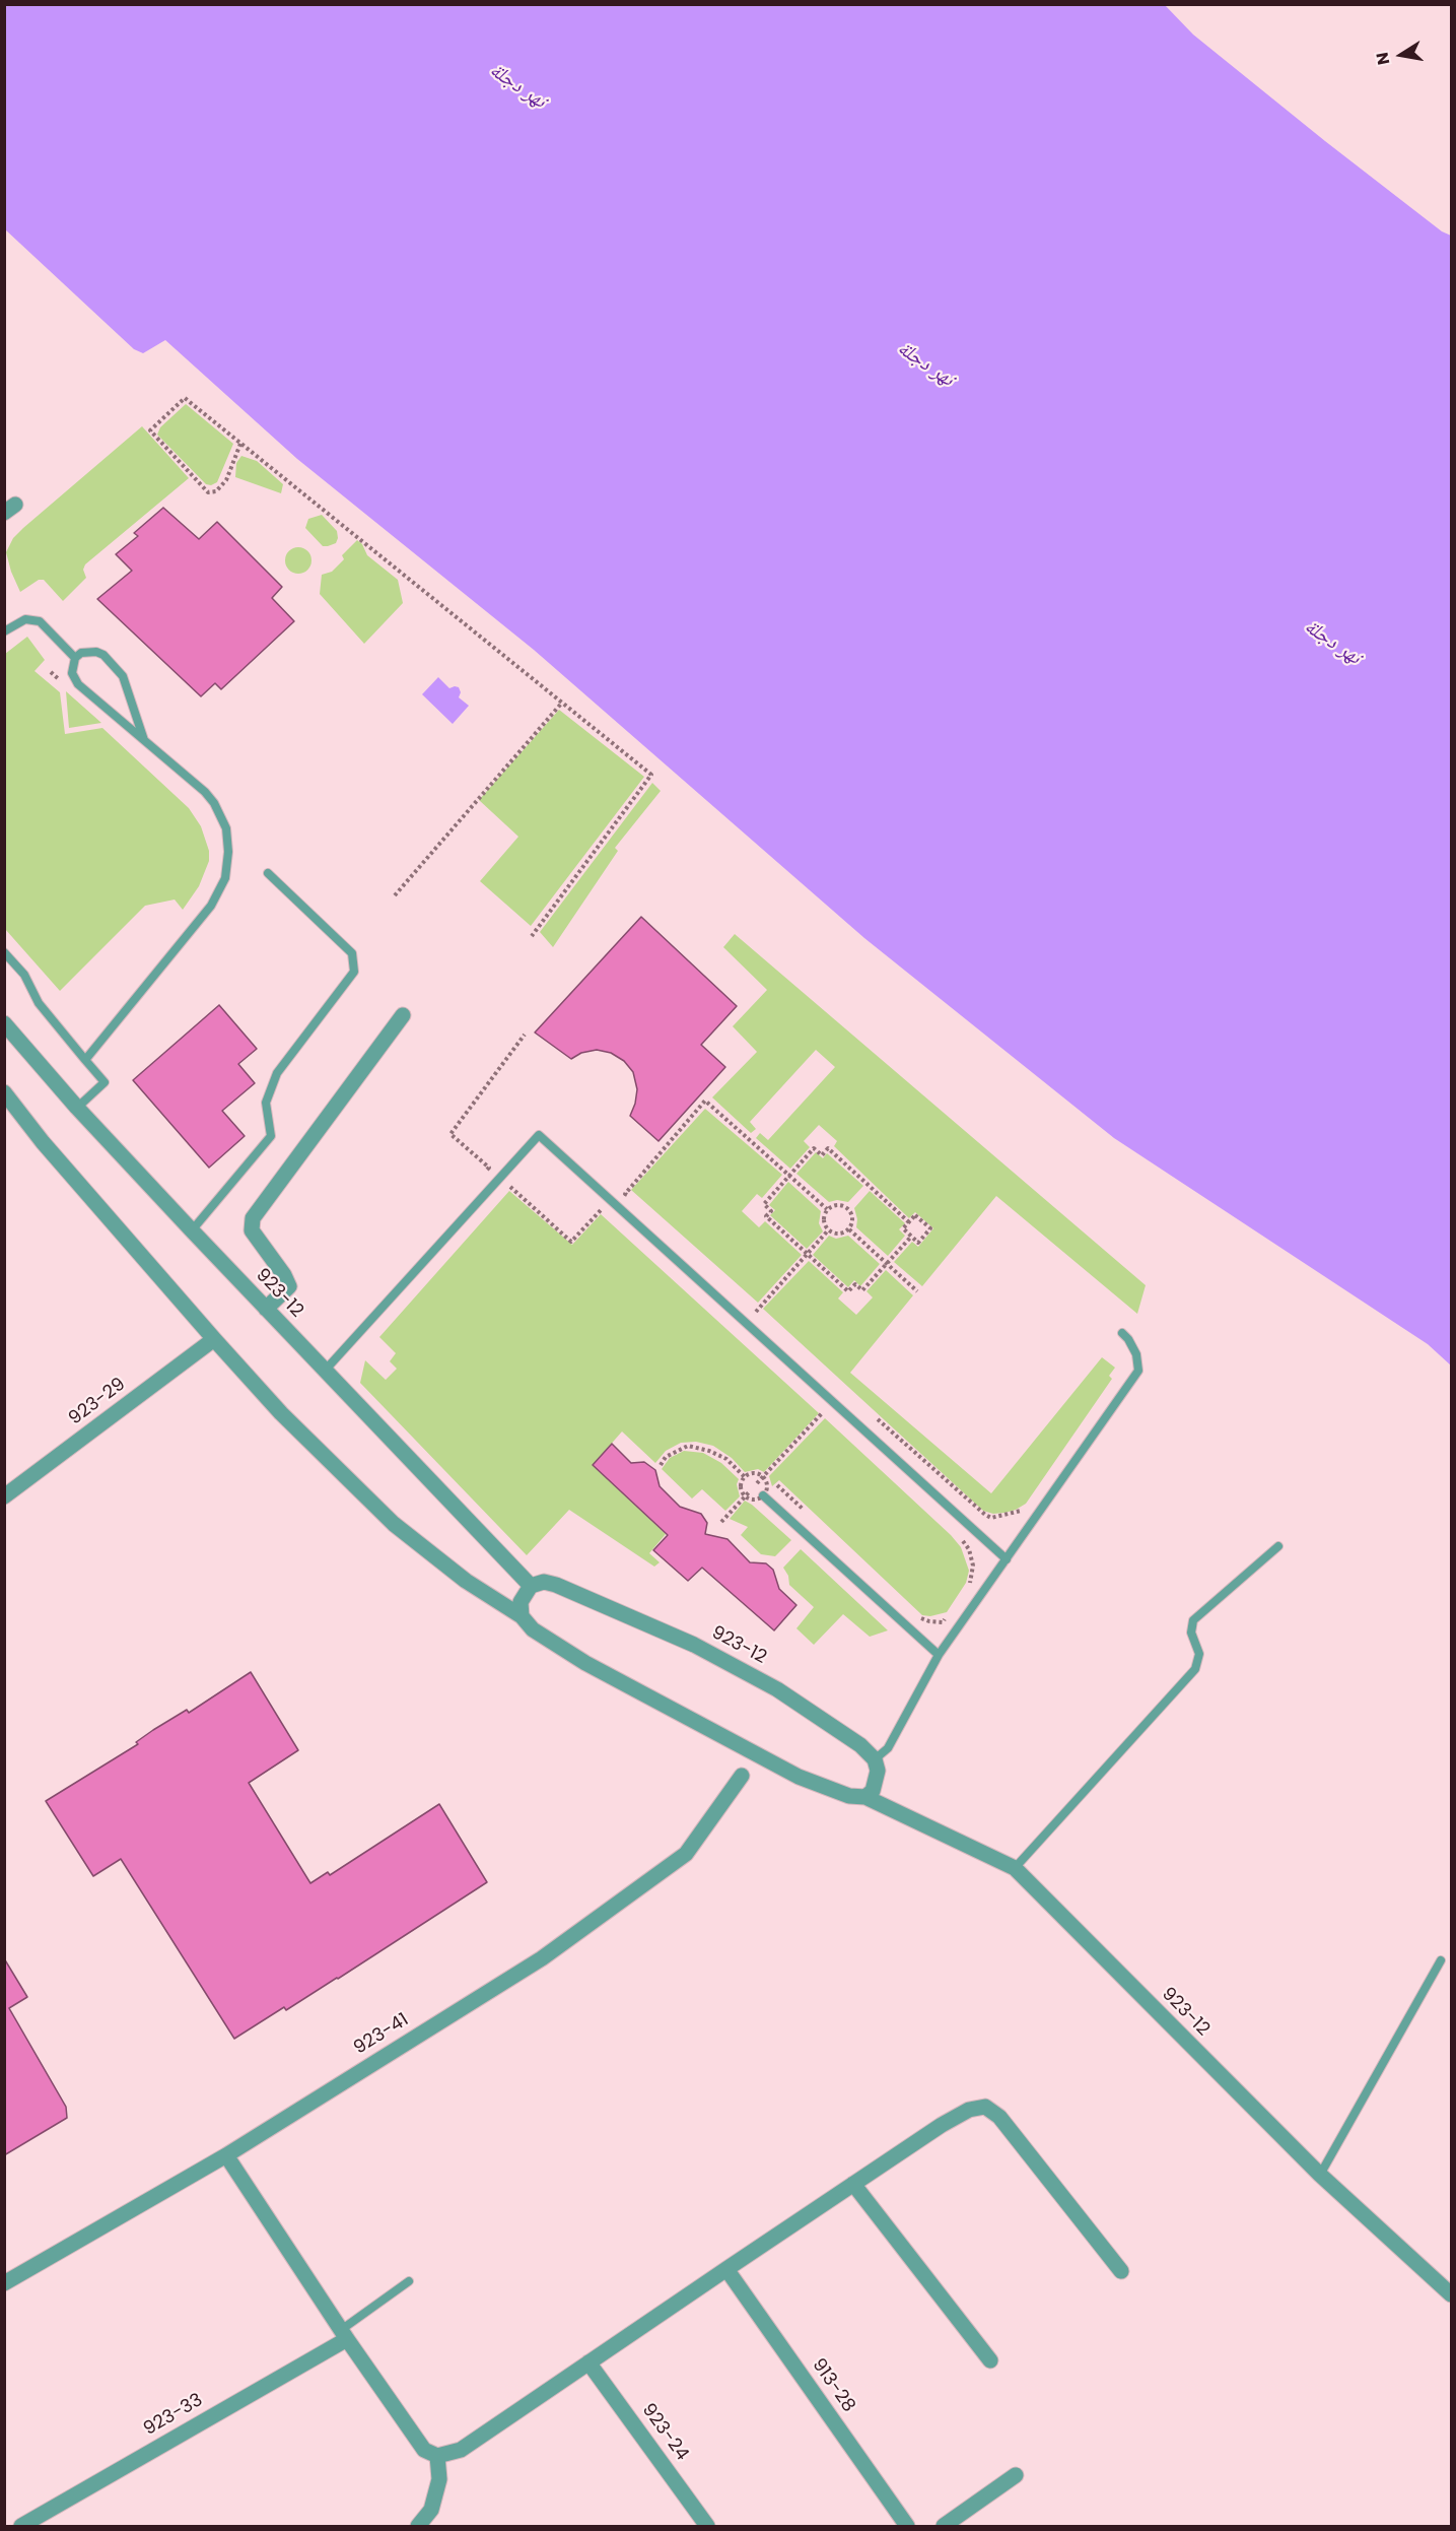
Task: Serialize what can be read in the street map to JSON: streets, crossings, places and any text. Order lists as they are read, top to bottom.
{
  "streets": {
    "street": [
      "923-12",
      "923-29",
      "923-41",
      "913-28",
      "923-33",
      "923-24"
    ]
  },
  "crossings": [
    ["923-12", "923-29"]
  ],
  "water": ["نهر دجلة"],
  "north": "left"
}
